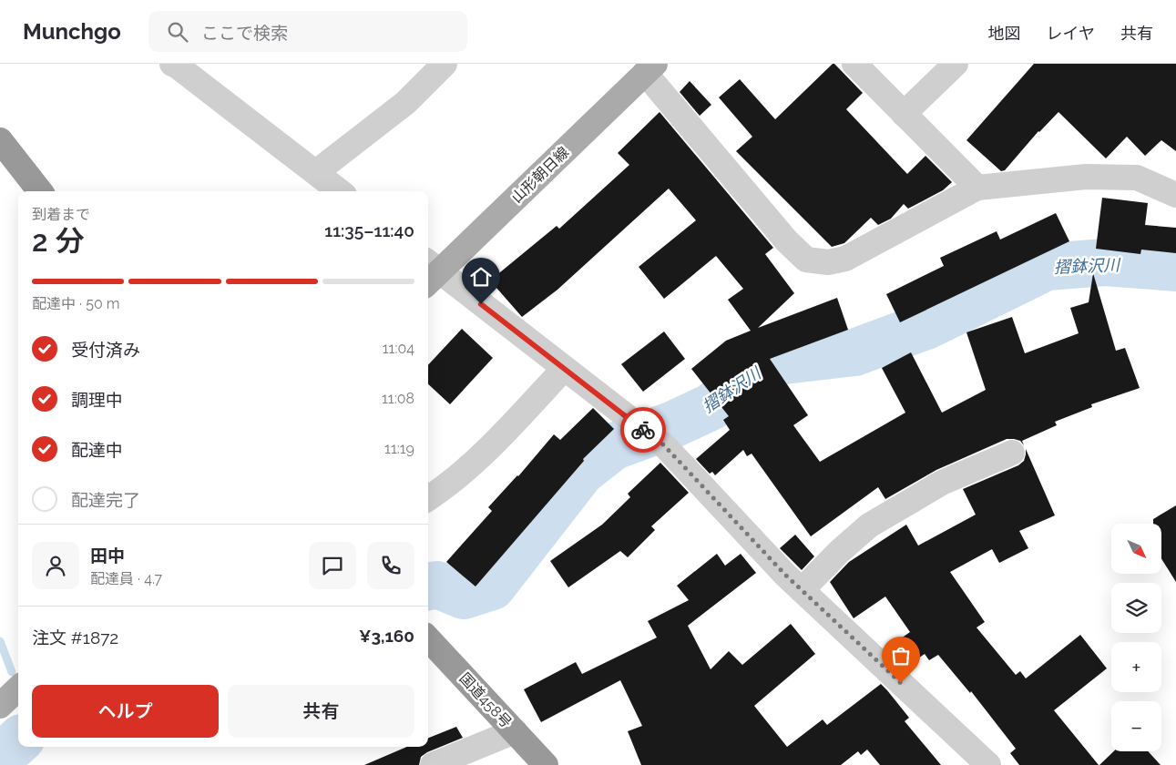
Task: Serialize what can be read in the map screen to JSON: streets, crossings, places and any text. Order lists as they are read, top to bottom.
{
  "streets": {
    "highway": ["国道458号"],
    "main road": ["山形朝日線"]
  },
  "water": ["摺鉢沢川"],
  "north": "bottom right",
  "page": {
    "header": "Munchgo",
    "search": "ここで検索",
    "nav": ["地図", "レイヤ", "共有"],
    "heading": ["2 分", "到着まで", "11:35–11:40"],
    "panel": [
      "田中",
      "配達員 · 4.7",
      "注文 #1872",
      "¥3,160"
    ],
    "bar": "配達中 · 50 m",
    "list": [
      ["受付済み", "11:04"],
      ["調理中", "11:08"],
      ["配達中", "11:19"],
      "配達完了"
    ],
    "map_buttons": ["+", "−"],
    "buttons": ["ヘルプ", "共有"]
  }
}
